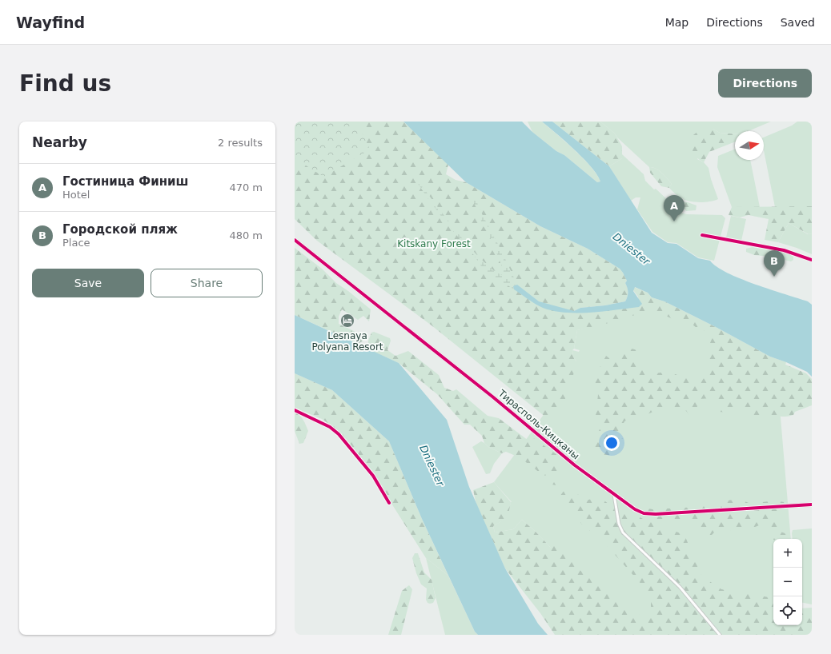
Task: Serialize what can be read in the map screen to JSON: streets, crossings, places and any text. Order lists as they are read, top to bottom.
{
  "streets": {
    "street": ["Тирасполь-Кицканы"]
  },
  "water": ["Dniester"],
  "parks": ["Kitskany Forest"],
  "places": {
    "hotel": ["Lesnaya Polyana Resort"]
  },
  "north": "right",
  "page": {
    "header": "Wayfind",
    "nav": ["Map", "Directions", "Saved"],
    "buttons": [
      "Directions",
      ["Save", "Share"]
    ],
    "title": "Find us",
    "heading": ["Nearby", "2 results"],
    "list": [
      {
        "mark": "A",
        "name": "Гостиница Финиш",
        "note": "Hotel",
        "value": "470 m"
      },
      {
        "mark": "B",
        "name": "Городской пляж",
        "note": "Place",
        "value": "480 m"
      }
    ],
    "pins": ["A", "B"],
    "map_buttons": ["+", "−"]
  }
}
